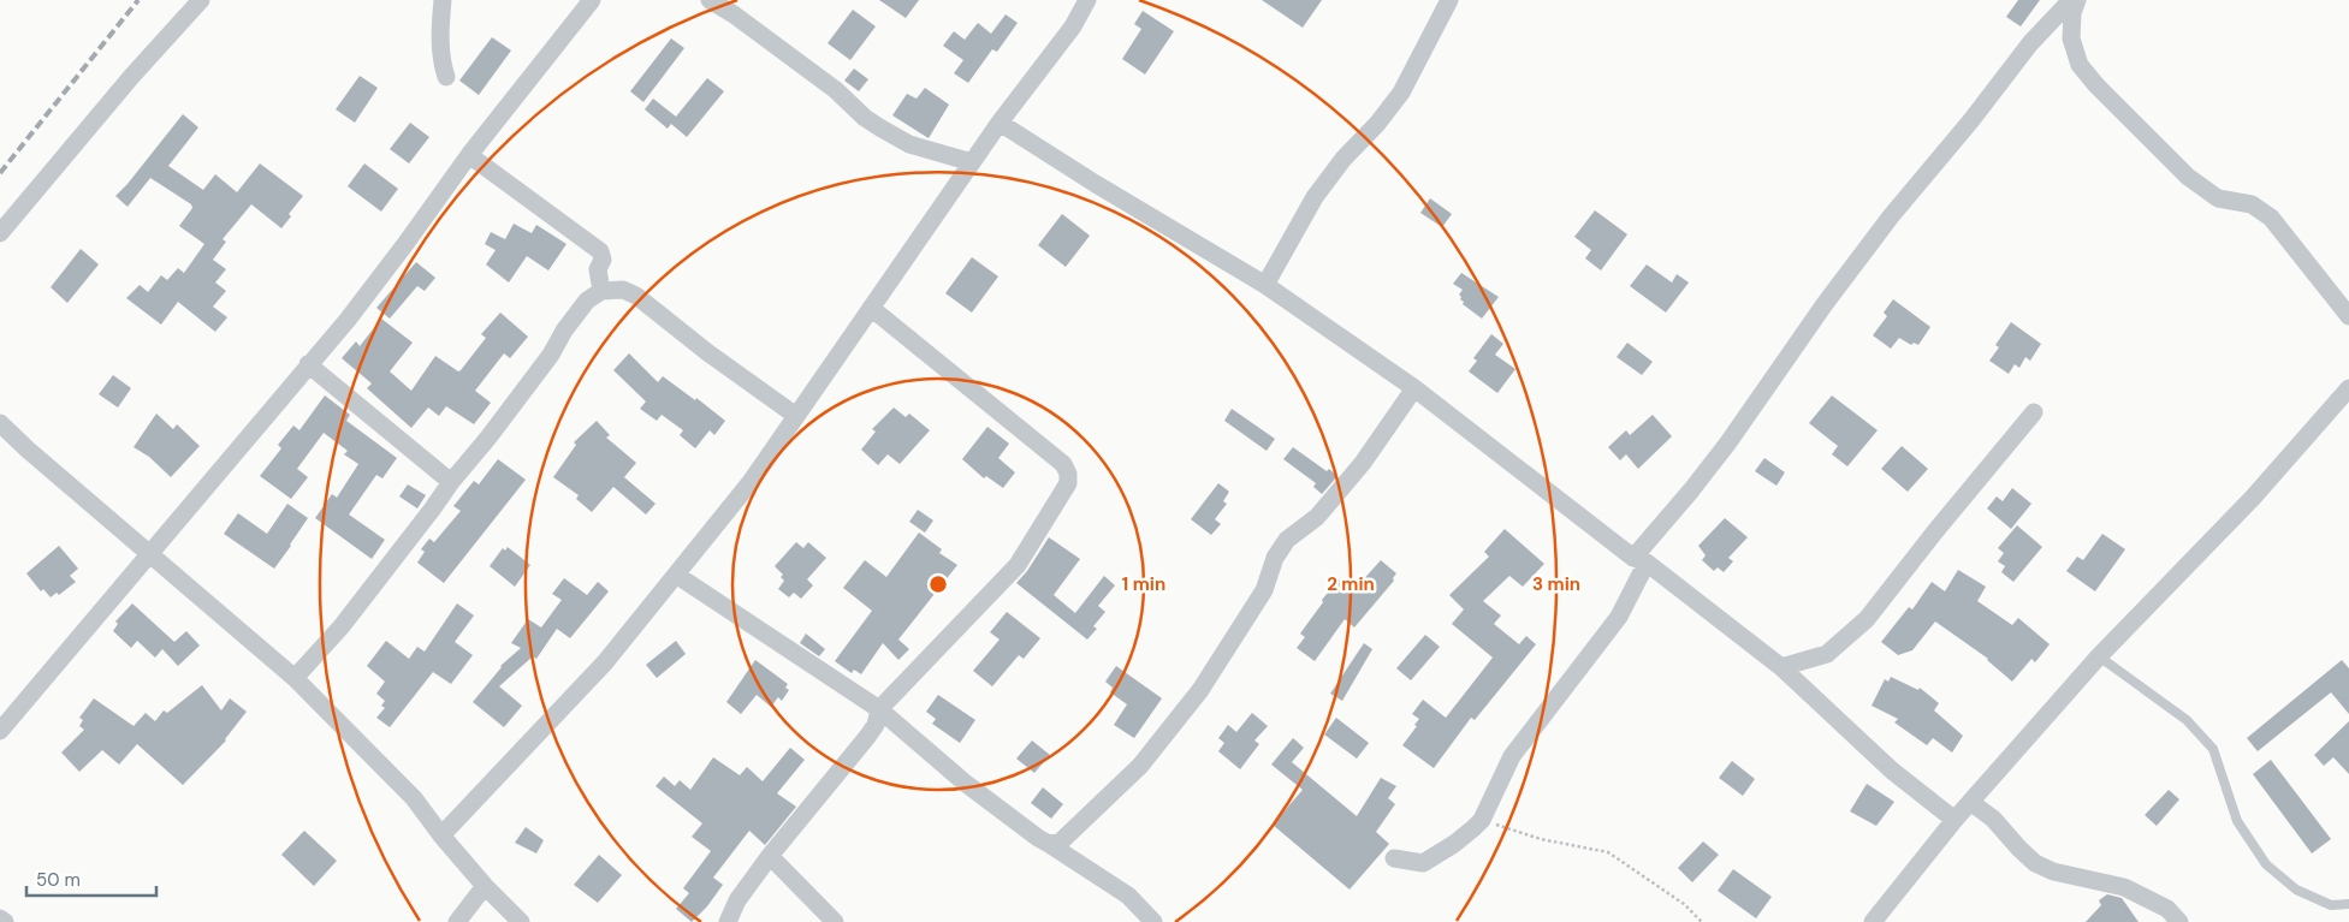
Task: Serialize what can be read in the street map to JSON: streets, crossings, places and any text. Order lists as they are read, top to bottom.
{
  "scale_bar": "50 m",
  "rings": ["1 min", "2 min", "3 min"]
}
